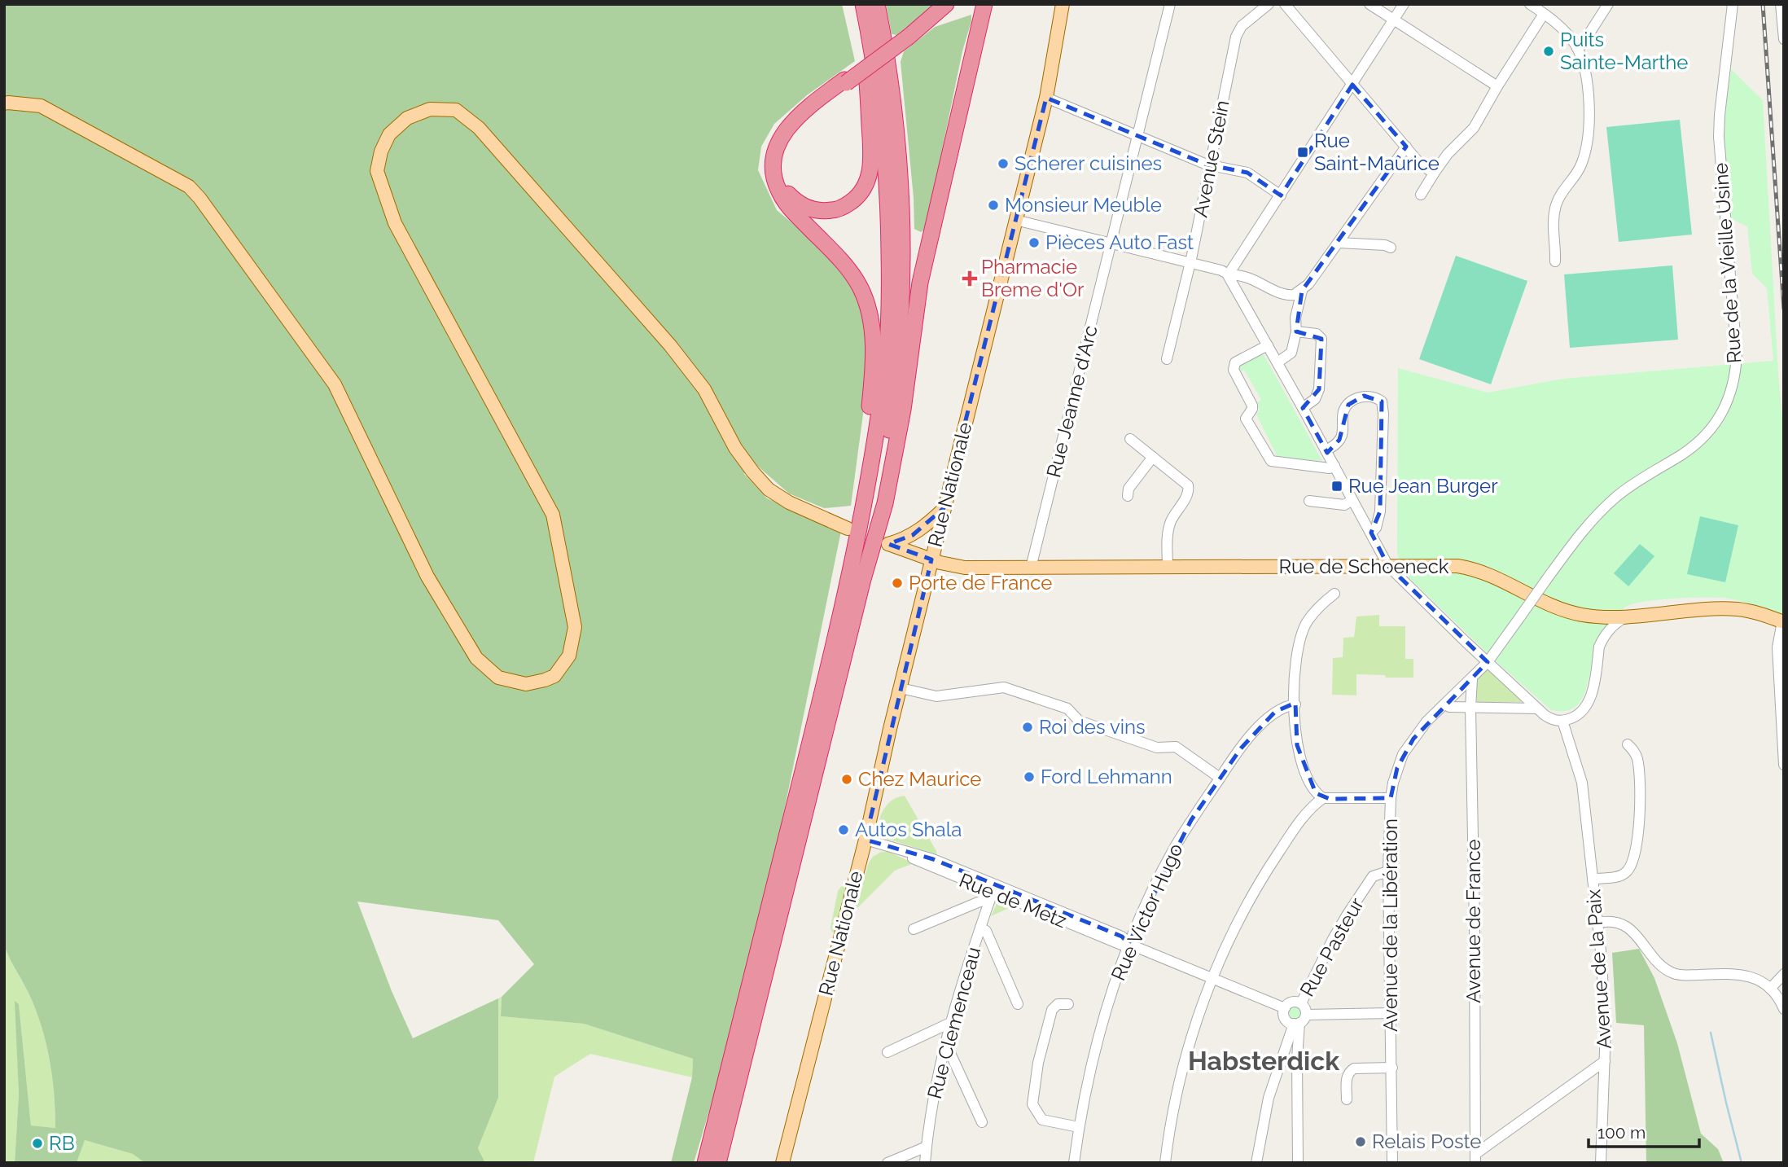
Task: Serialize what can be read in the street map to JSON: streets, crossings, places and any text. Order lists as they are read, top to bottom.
{
  "streets": {
    "main road": ["Rue Nationale", "Rue de Schoeneck"],
    "street": [
      "Avenue Stein",
      "Rue de la Vieille Usine",
      "Rue Jeanne d'Arc",
      "Rue de Metz",
      "Rue Victor Hugo",
      "Avenue de France",
      "Avenue de la Libération",
      "Rue Pasteur",
      "Avenue de la Paix",
      "Rue Clemenceau"
    ]
  },
  "crossings": [
    ["Rue de la Vieille Usine", "Avenue de France"],
    ["Rue de la Vieille Usine", "Avenue de la Libération"],
    ["Rue Jeanne d'Arc", "Rue de Schoeneck"],
    ["Rue Nationale", "Rue de Schoeneck"],
    ["Rue Nationale", "Rue de Metz"],
    ["Rue de Metz", "Rue Victor Hugo"],
    ["Rue de Metz", "Rue Pasteur"],
    ["Rue de Metz", "Rue Clemenceau"],
    ["Avenue de France", "Avenue de la Libération"],
    ["Avenue de la Libération", "Rue Pasteur"]
  ],
  "districts": ["Habsterdick"],
  "places": {
    "other": [
      "Puits Sainte-Marthe",
      "Scherer cuisines",
      "Monsieur Meuble",
      "Pièces Auto Fast",
      "Porte de France",
      "Roi des vins",
      "Ford Lehmann",
      "Chez Maurice",
      "Autos Shala",
      "Relais Poste",
      "RB"
    ],
    "transit": ["Rue Saint-Maurice", "Rue Jean Burger"],
    "health": ["Pharmacie Breme d'Or"]
  },
  "scale_bar": "100 m"
}
